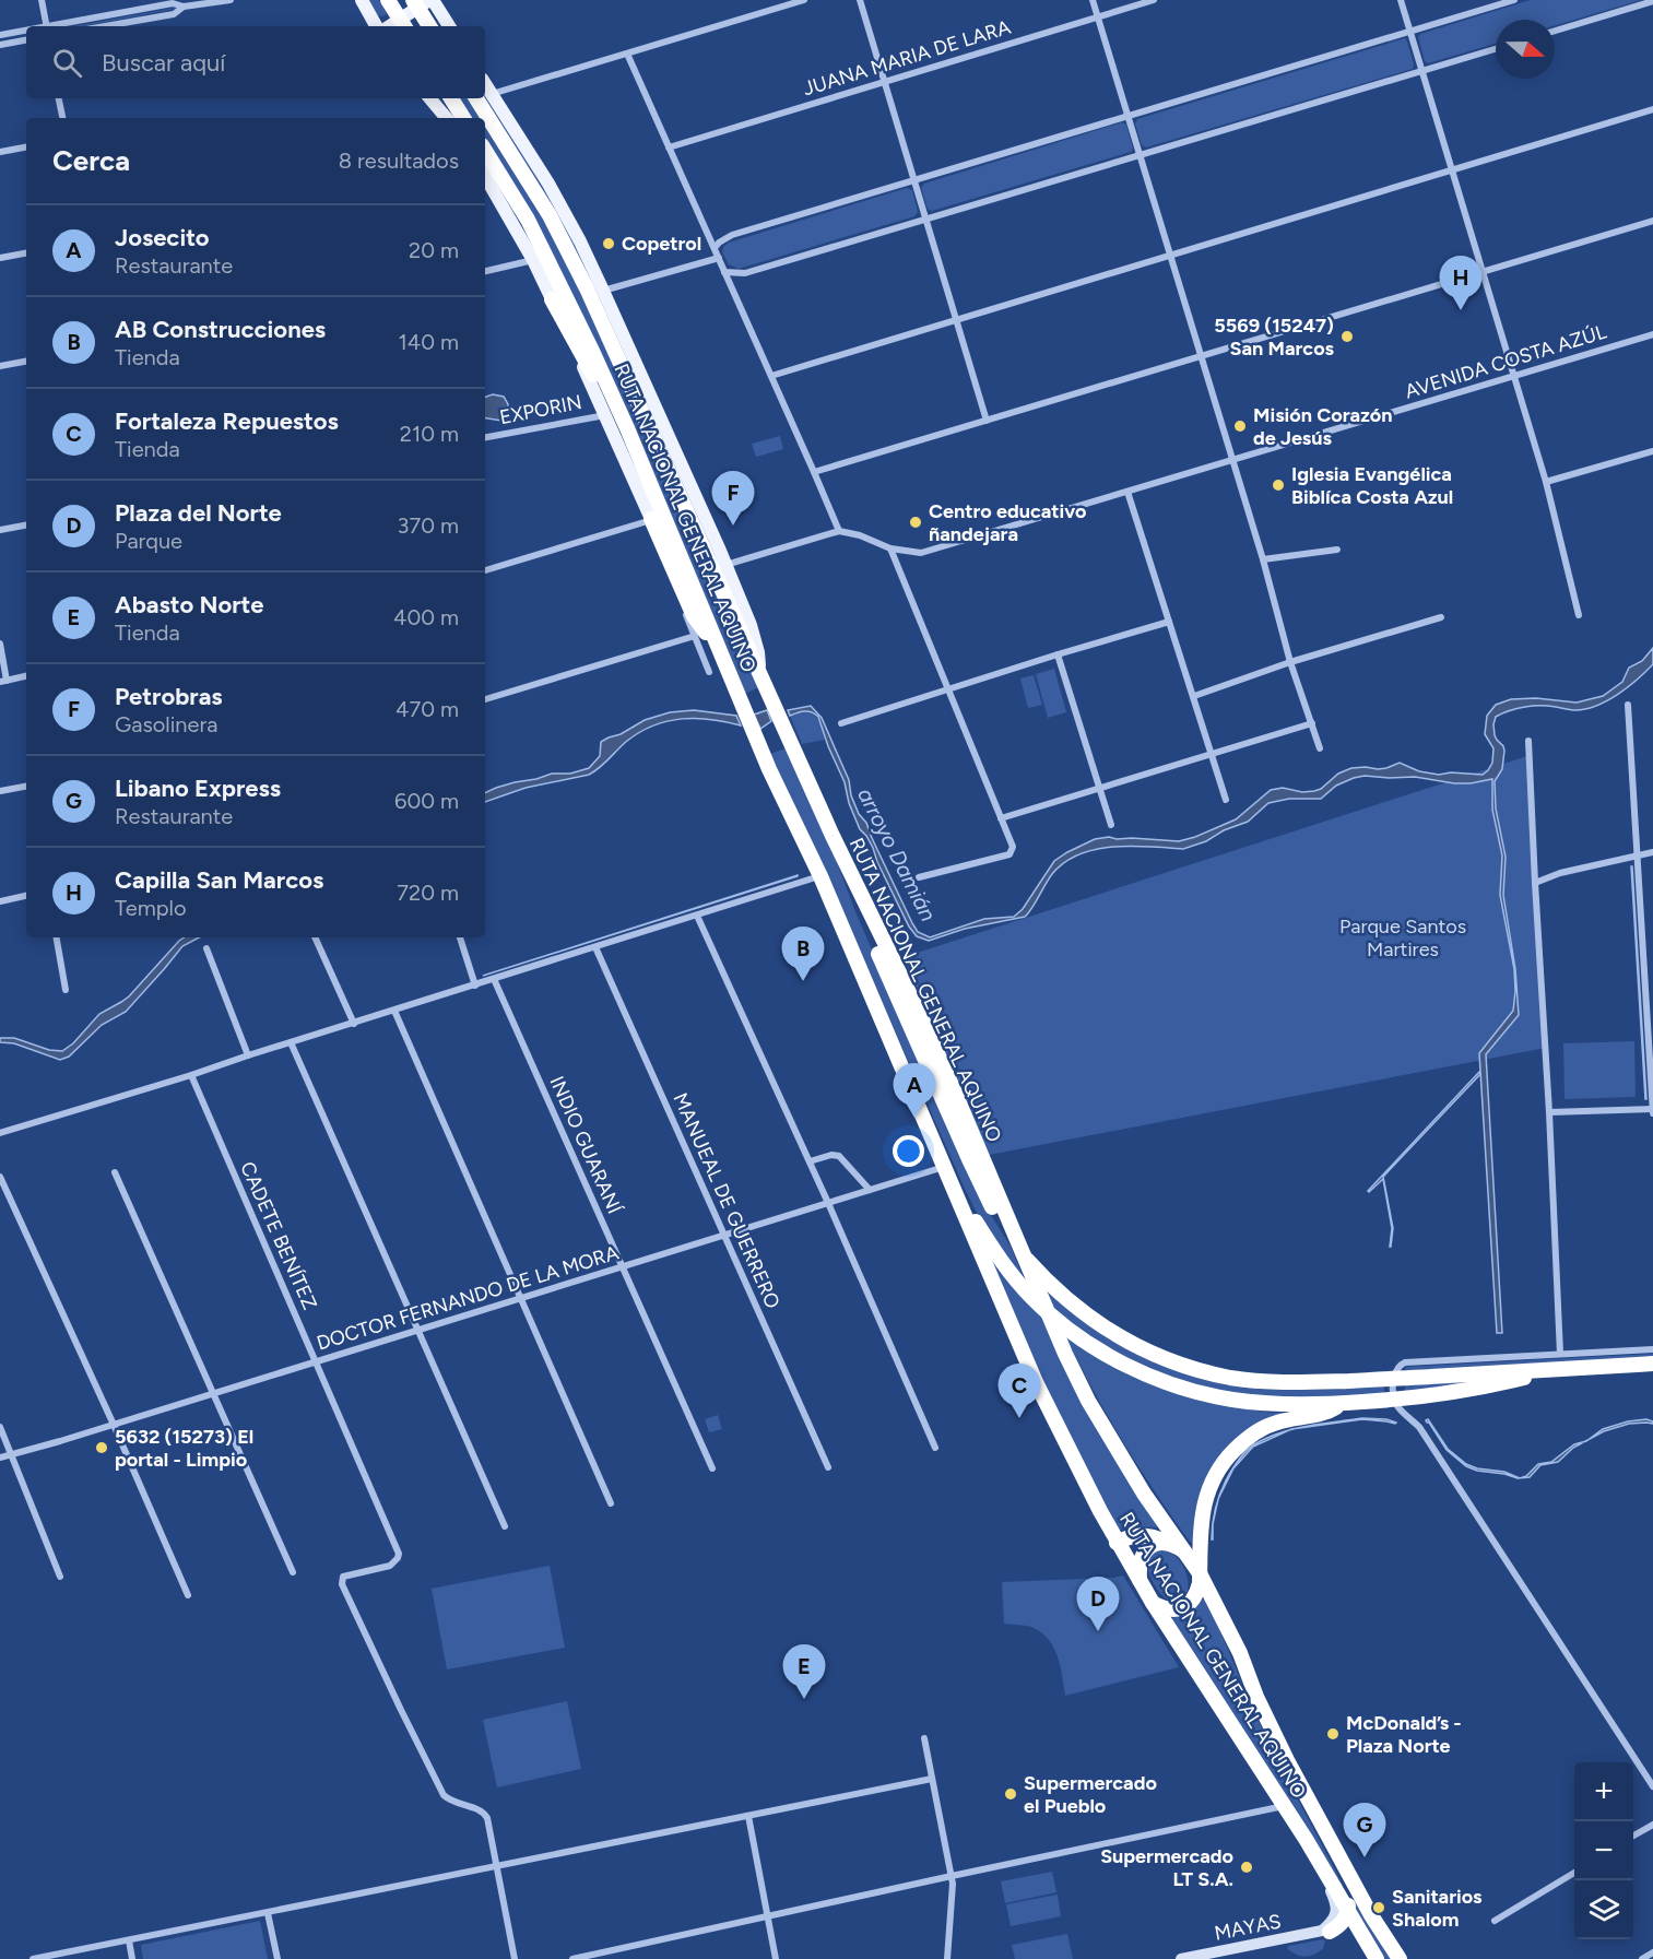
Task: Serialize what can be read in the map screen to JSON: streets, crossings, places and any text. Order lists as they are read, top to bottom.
{
  "streets": {
    "highway": ["RUTA NACIONAL GENERAL AQUINO"],
    "street": [
      "JUANA MARIA DE LARA",
      "AVENIDA COSTA AZÚL",
      "EXPORIN",
      "INDIO GUARANÍ",
      "MANUEAL DE GUERRERO",
      "CADETE BENÍTEZ",
      "DOCTOR FERNANDO DE LA MORA",
      "MAYAS"
    ]
  },
  "crossings": [
    ["RUTA NACIONAL GENERAL AQUINO", "DOCTOR FERNANDO DE LA MORA"],
    ["INDIO GUARANÍ", "DOCTOR FERNANDO DE LA MORA"],
    ["MANUEAL DE GUERRERO", "DOCTOR FERNANDO DE LA MORA"],
    ["CADETE BENÍTEZ", "DOCTOR FERNANDO DE LA MORA"]
  ],
  "water": ["arroyo Damián"],
  "parks": ["Parque Santos Martires"],
  "places": [
    "Copetrol",
    "5569 (15247) San Marcos",
    "Misión Corazón de Jesús",
    "Iglesia Evangélica Biblíca Costa Azul",
    "Centro educativo ñandejara",
    "5632 (15273) El portal - Limpio",
    "McDonald’s - Plaza Norte",
    "Supermercado el Pueblo",
    "Supermercado LT S.A.",
    "Sanitarios Shalom"
  ],
  "north": "right",
  "page": {
    "search": "Buscar aquí",
    "heading": ["Cerca", "8 resultados"],
    "list": [
      {
        "mark": "A",
        "name": "Josecito",
        "note": "Restaurante",
        "value": "20 m"
      },
      {
        "mark": "B",
        "name": "AB Construcciones",
        "note": "Tienda",
        "value": "140 m"
      },
      {
        "mark": "C",
        "name": "Fortaleza Repuestos",
        "note": "Tienda",
        "value": "210 m"
      },
      {
        "mark": "D",
        "name": "Plaza del Norte",
        "note": "Parque",
        "value": "370 m"
      },
      {
        "mark": "E",
        "name": "Abasto Norte",
        "note": "Tienda",
        "value": "400 m"
      },
      {
        "mark": "F",
        "name": "Petrobras",
        "note": "Gasolinera",
        "value": "470 m"
      },
      {
        "mark": "G",
        "name": "Libano Express",
        "note": "Restaurante",
        "value": "600 m"
      },
      {
        "mark": "H",
        "name": "Capilla San Marcos",
        "note": "Templo",
        "value": "720 m"
      }
    ],
    "pins": [
      "H",
      "F",
      "B",
      "A",
      "C",
      "D",
      "E",
      "G"
    ],
    "map_buttons": ["+", "−"]
  }
}
